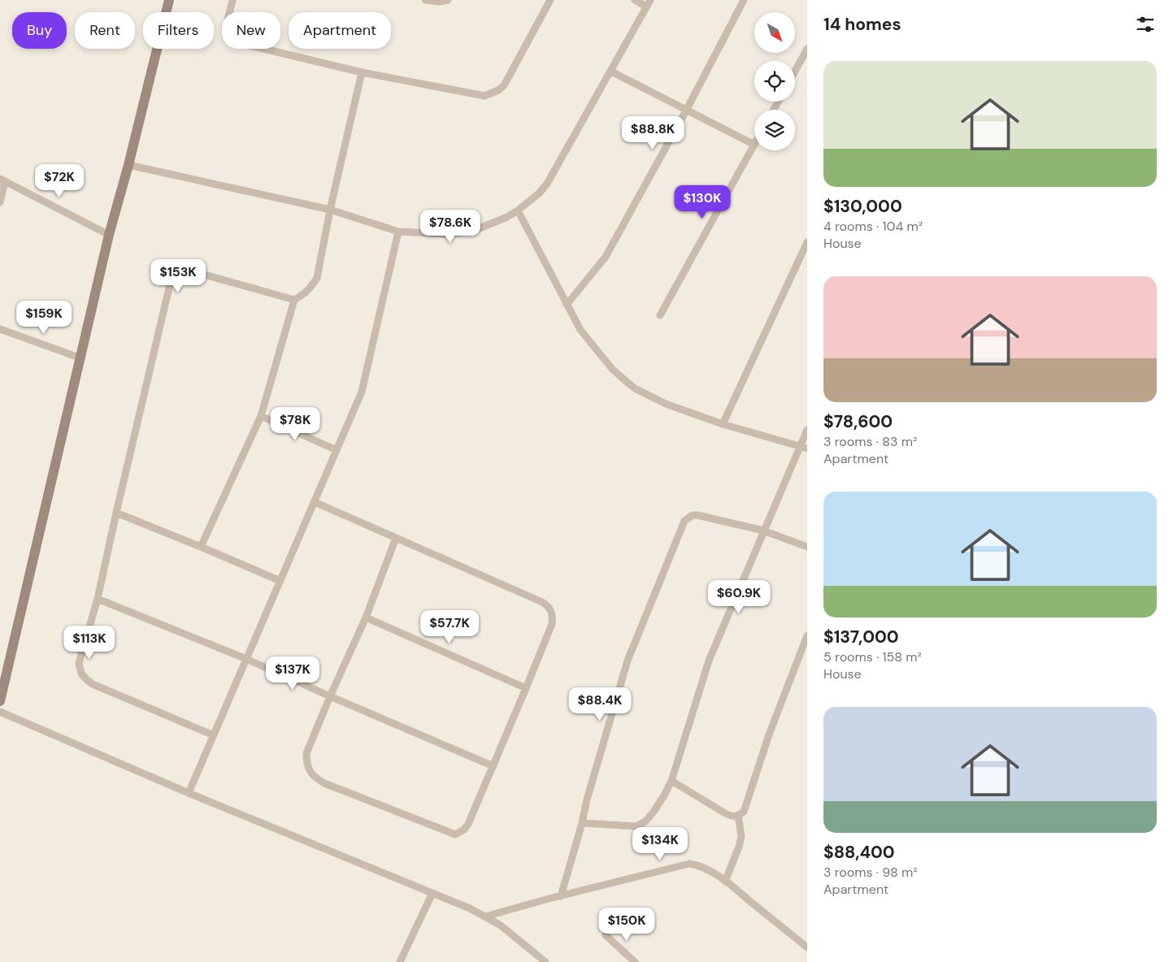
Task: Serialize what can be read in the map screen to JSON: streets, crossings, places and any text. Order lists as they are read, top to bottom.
{
  "north": "bottom right",
  "page": {
    "heading": "14 homes",
    "chip": [
      "Buy",
      "Rent",
      "Filters",
      "New",
      "Apartment"
    ],
    "list": [
      {
        "name": "$130,000",
        "note": "4 rooms · 104 m² · House"
      },
      {
        "name": "$78,600",
        "note": "3 rooms · 83 m² · Apartment"
      },
      {
        "name": "$137,000",
        "note": "5 rooms · 158 m² · House"
      },
      {
        "name": "$88,400",
        "note": "3 rooms · 98 m² · Apartment"
      }
    ],
    "price": [
      "$88.8K",
      "$72K",
      "$130K",
      "$78.6K",
      "$153K",
      "$159K",
      "$78K",
      "$60.9K",
      "$57.7K",
      "$113K",
      "$137K",
      "$88.4K",
      "$134K",
      "$150K"
    ]
  }
}
